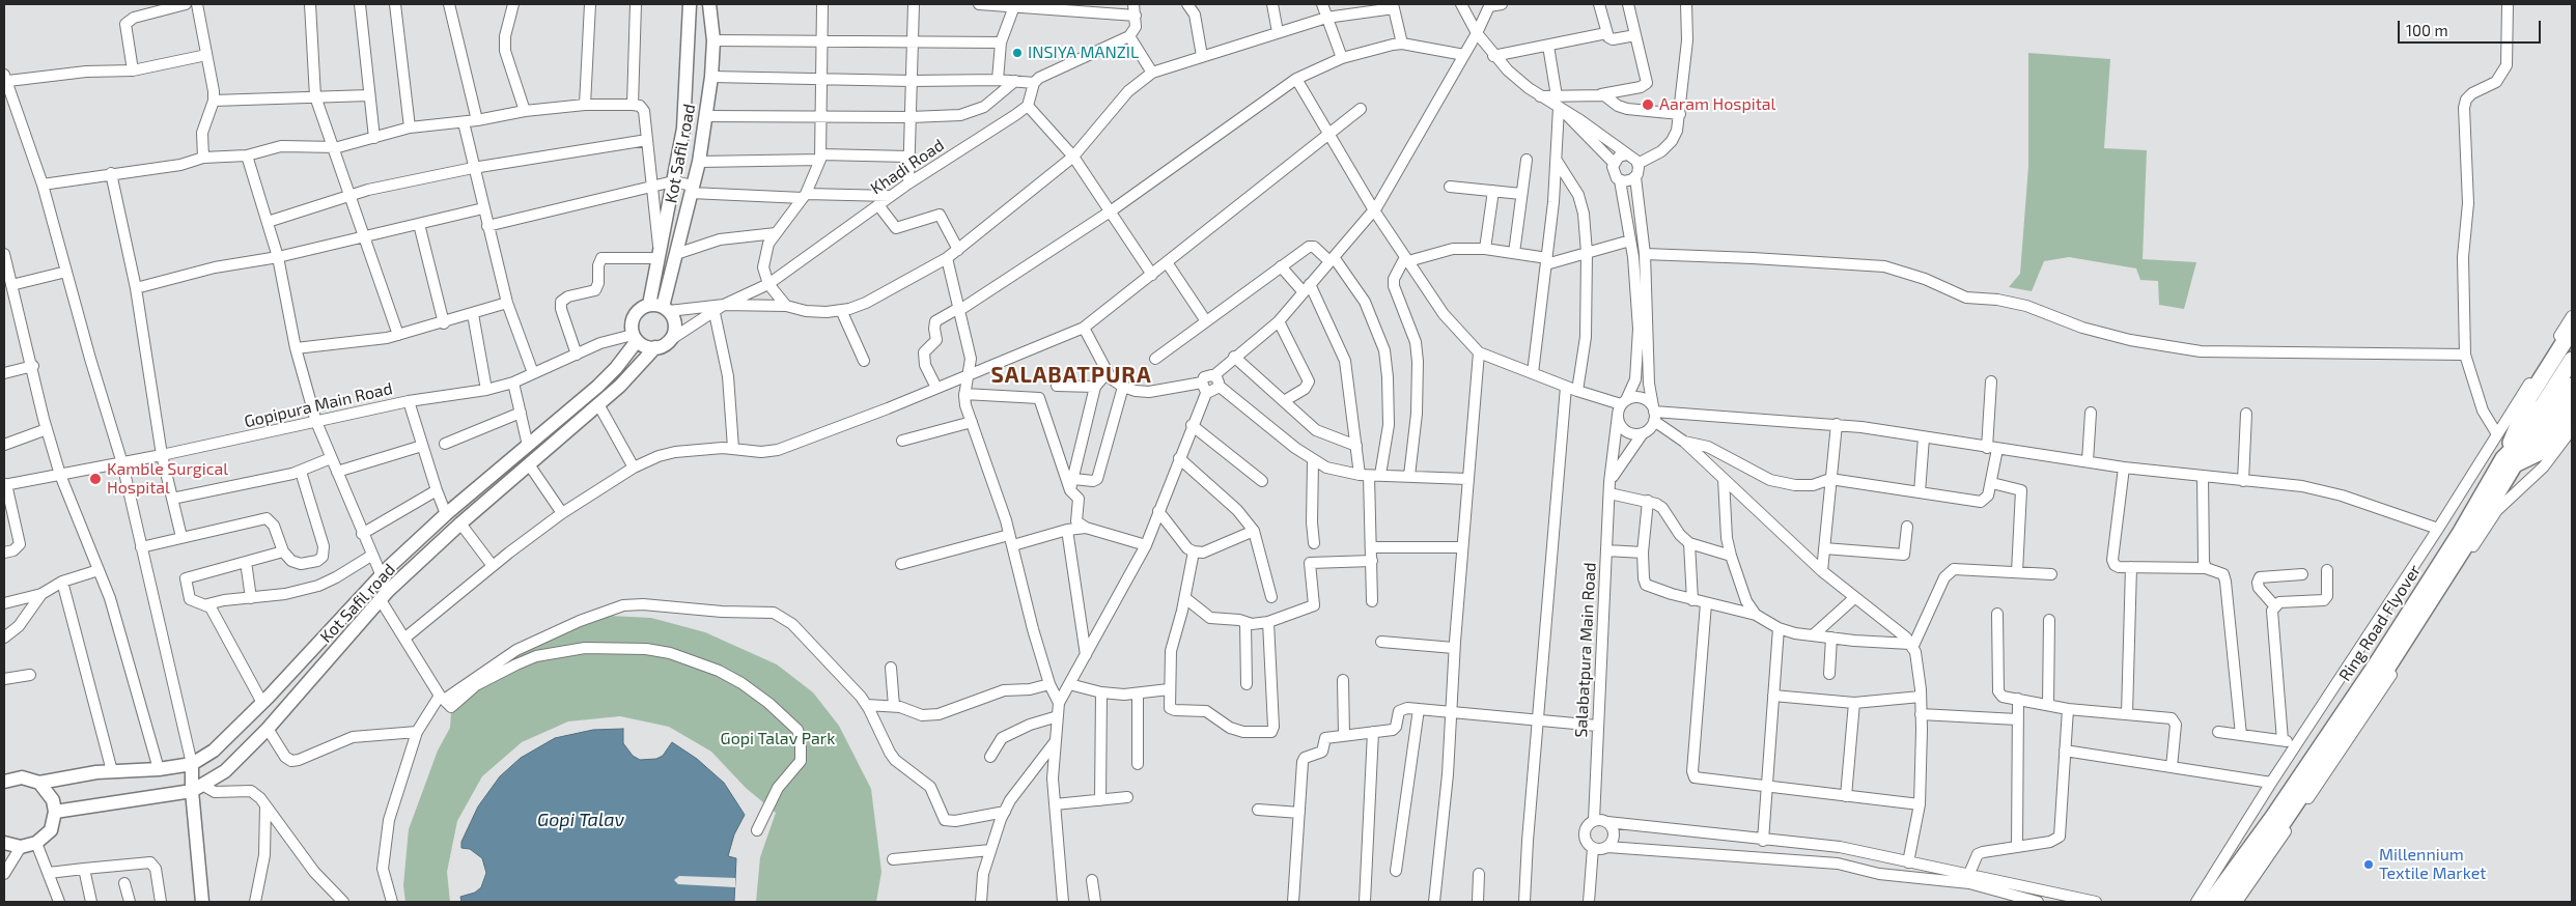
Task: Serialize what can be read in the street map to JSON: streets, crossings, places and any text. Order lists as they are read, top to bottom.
{
  "streets": {
    "highway": ["Ring Road Flyover"],
    "main road": ["Kot Safil road"],
    "street": ["Khadi Road", "Gopipura Main Road", "Salabatpura Main Road"]
  },
  "crossings": [
    ["Kot Safil road", "Khadi Road"],
    ["Kot Safil road", "Gopipura Main Road"],
    ["Khadi Road", "Gopipura Main Road"]
  ],
  "districts": ["SALABATPURA"],
  "water": ["Gopi Talav"],
  "parks": ["Gopi Talav Park"],
  "places": [
    "INSIYA MANZIL",
    "Aaram Hospital",
    "Kamble Surgical Hospital",
    "Millennium Textile Market"
  ],
  "scale_bar": "100 m"
}
